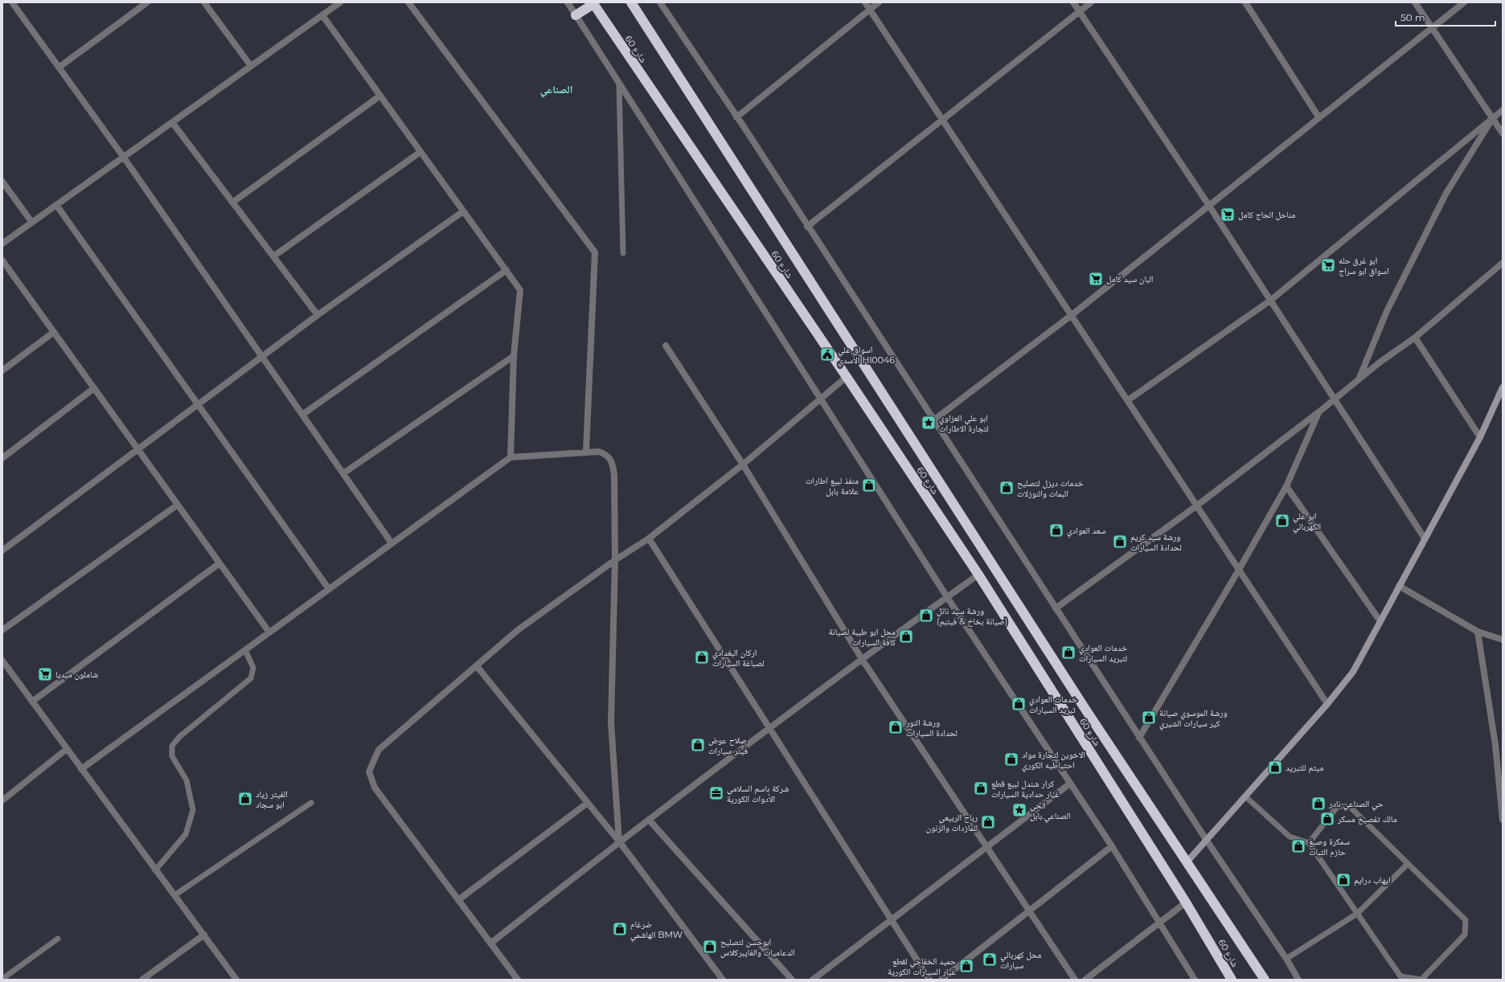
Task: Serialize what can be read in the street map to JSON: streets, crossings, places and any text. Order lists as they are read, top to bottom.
{
  "streets": {
    "highway": ["شارع 60"]
  },
  "districts": ["الصناعي"],
  "places": {
    "supermarket": [
      "مناحل الحاج كامل",
      "ابو غرق حله اسواق ابو سراج",
      "البان سيد كامل",
      "شاملون ميديا"
    ],
    "public building": ["اسواق علي الاسدي Hl0046"],
    "place": ["ابو علي العزاوي لتجارة الاطارات", "الحي الصناعي.بابل"],
    "shop": [
      "منفذ لبيع اطارات علامة بابل",
      "خدمات ديزل لتصليح البمات والنوزلات",
      "ابو علي الكهربائي",
      "سعد العوادي",
      "ورشة سيد كريم لحدادة السيارات",
      "ورشة سيد نائل (صيانة بخاخ & فيتبم)",
      "محل ابو طيبة لصيانة كافة السيارات",
      "خدمات العوادي لتبريد السيارات",
      "اركان البغدادي لصباغة السيارات",
      "خدمات العوادي تبريد السيارات",
      "ورشة الموسوي صيانة كير سيارات الشيري",
      "ورشة النور لحدادة السيارات",
      "صلاح عوض فيتر سيارات",
      "الاخوين لتجارة مواد احتياطيه الكوري",
      "ميثم للتبريد",
      "كرار شندل لبيع قطع غيار حدادية السيارات",
      "الفيتر زياد ابو سجاد",
      "حي الصناعي نادر",
      "مالك تفصيخ مسكر",
      "رباح الربيعي للمازدات والزنون",
      "سمكرة وصبغ حازم الثبات",
      "ايهاب درايم",
      "ضرغام الهاشمي BMW",
      "ابوحسن لتصليح الدعاميات والفايبركلاس",
      "محل كهربائي سيارات",
      "حميد الخفاجي لقطع غيار السيارات الكورية"
    ],
    "office": ["شركة باسم السلامي الأدوات الكورية"]
  },
  "scale_bar": "50 m"
}
